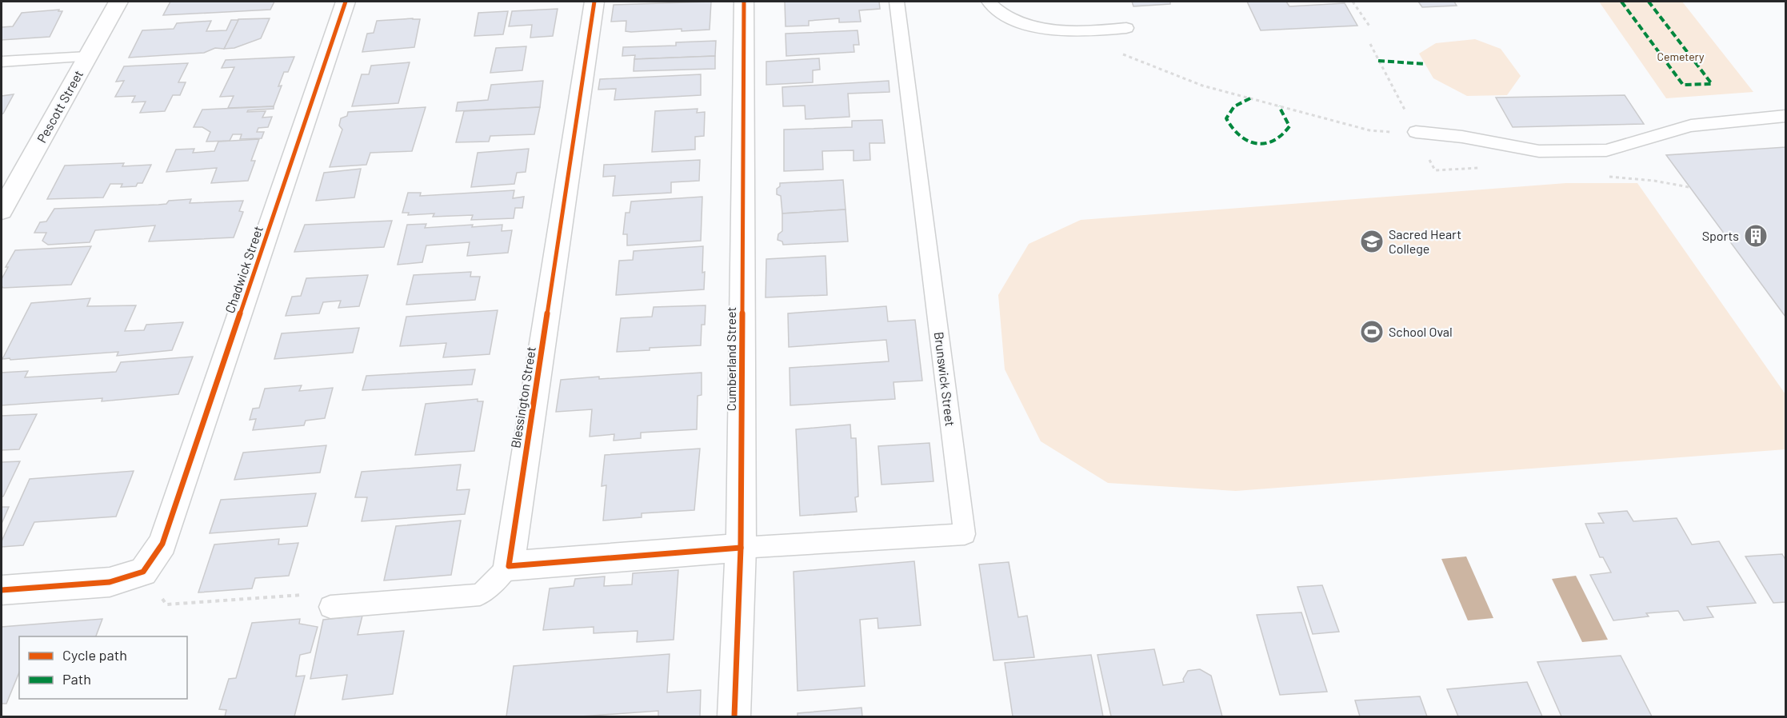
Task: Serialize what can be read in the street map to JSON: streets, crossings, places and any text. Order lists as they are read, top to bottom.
{
  "streets": {
    "street": [
      "Pescott Street",
      "Chadwick Street",
      "Cumberland Street",
      "Blessington Street"
    ],
    "lane": ["Brunswick Street"]
  },
  "crossings": [
    ["Cumberland Street", "Brunswick Street"]
  ],
  "parks": ["Cemetery"],
  "places": {
    "building": ["Sports"],
    "school or university": ["Sacred Heart College"],
    "sports": ["School Oval"]
  },
  "legend": ["Cycle path", "Path"]
}
